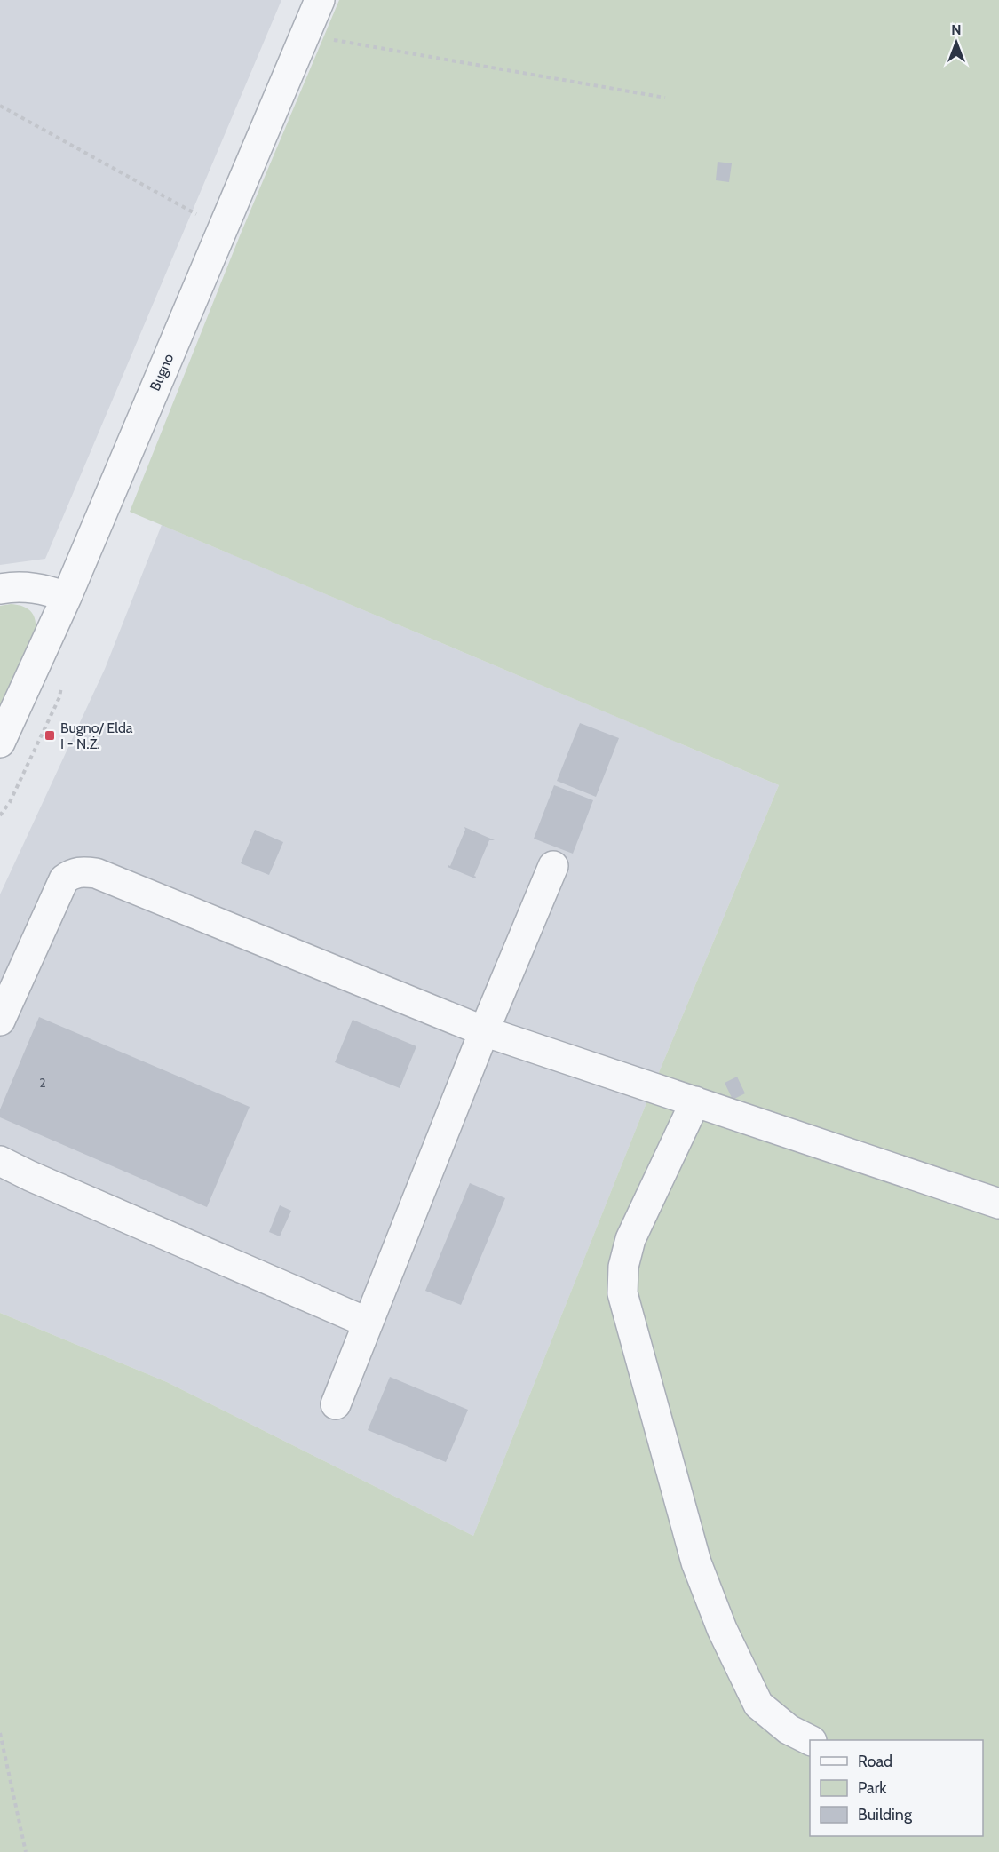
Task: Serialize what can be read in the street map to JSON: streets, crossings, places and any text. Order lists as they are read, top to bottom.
{
  "streets": {
    "street": ["Bugno"]
  },
  "places": {
    "transit": ["Bugno/ Elda I - N.Ż."]
  },
  "house_numbers": ["2"],
  "legend": ["Road", "Park", "Building"],
  "north": "top"
}
